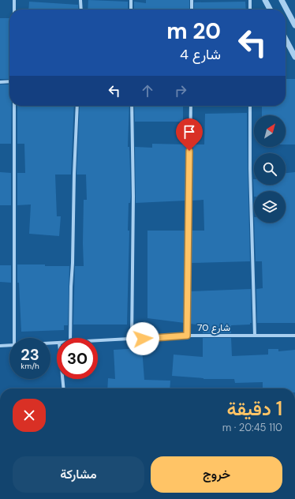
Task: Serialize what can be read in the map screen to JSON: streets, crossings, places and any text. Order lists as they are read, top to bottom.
{
  "streets": {
    "street": ["شارع 70"]
  },
  "north": "top right",
  "page": {
    "turn": ["20 m", "شارع 4"],
    "speed": "23 km/h",
    "limit": "30",
    "heading": ["1 دقيقة", "110 m · 20:45"],
    "buttons": ["خروج", "مشاركة"]
  }
}
